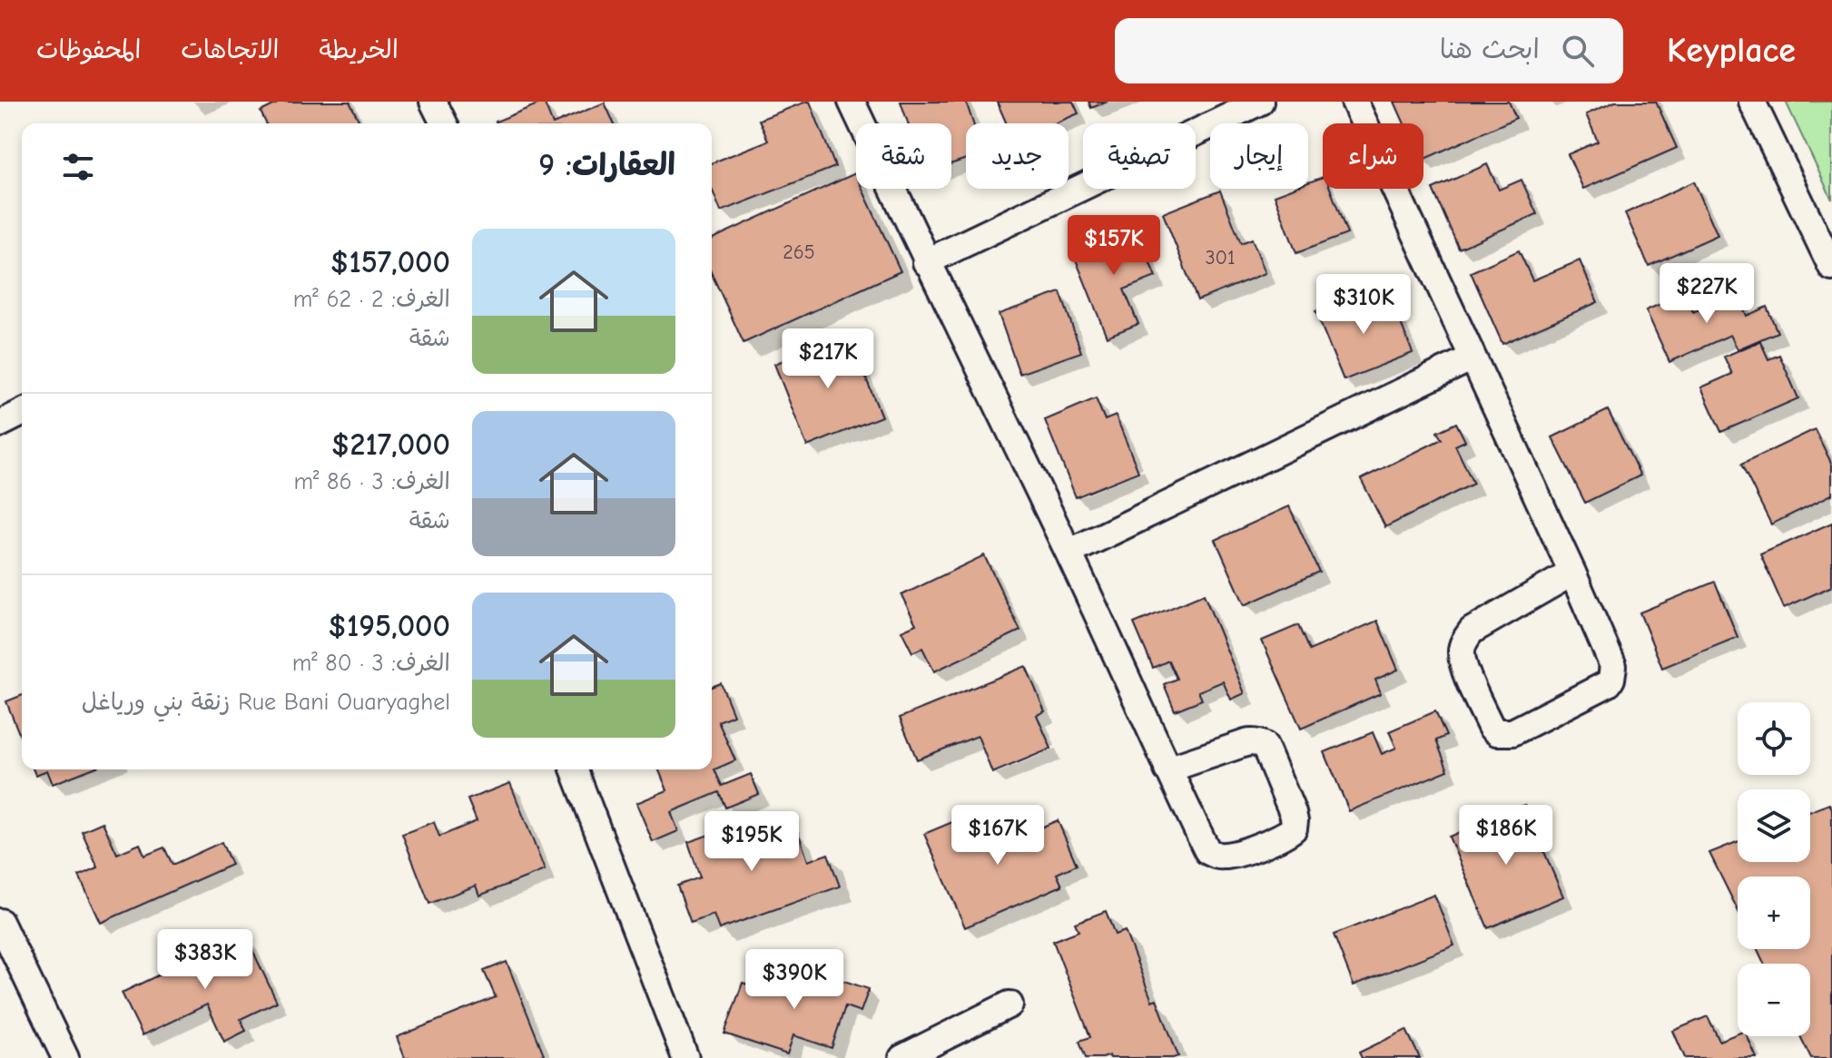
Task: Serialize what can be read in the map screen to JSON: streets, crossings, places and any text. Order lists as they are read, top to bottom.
{
  "house_numbers": ["265", "301"],
  "page": {
    "header": "Keyplace",
    "search": "ابحث هنا",
    "nav": ["الخريطة", "الاتجاهات", "المحفوظات"],
    "chip": [
      "شراء",
      "إيجار",
      "تصفية",
      "جديد",
      "شقة"
    ],
    "heading": "العقارات: 9",
    "list": [
      {
        "name": "$157,000",
        "note": "الغرف: 2 · 62 m² · شقة"
      },
      {
        "name": "$217,000",
        "note": "الغرف: 3 · 86 m² · شقة"
      },
      {
        "name": "$195,000",
        "note": "الغرف: 3 · 80 m² · Rue Bani Ouaryaghel زنقة بني ورياغل"
      }
    ],
    "price": [
      "$157K",
      "$227K",
      "$310K",
      "$217K",
      "$167K",
      "$186K",
      "$195K",
      "$383K",
      "$390K"
    ],
    "map_buttons": ["+", "−"]
  }
}
